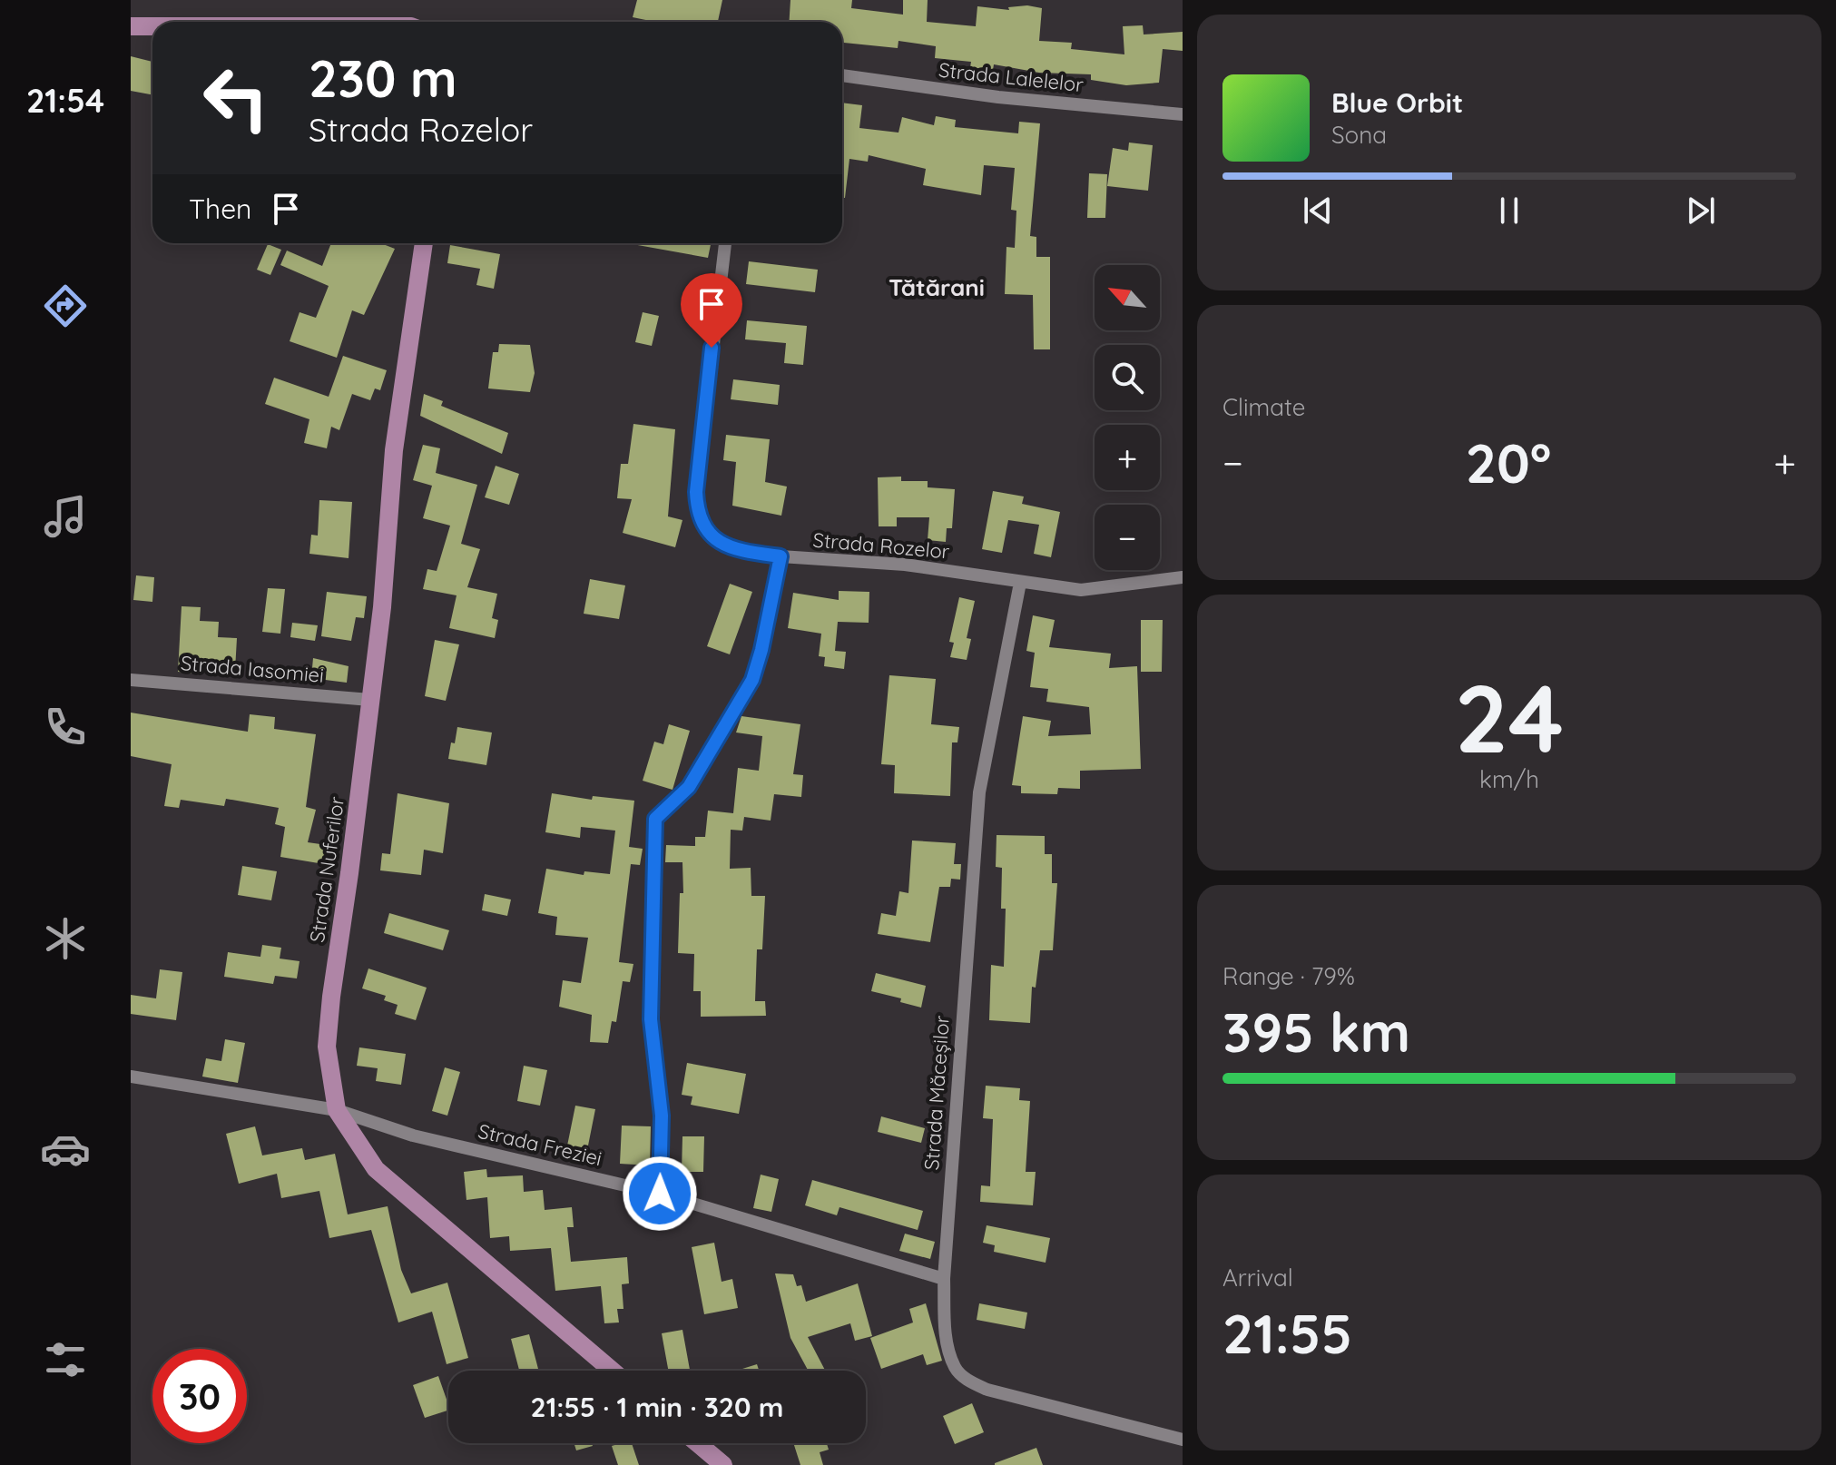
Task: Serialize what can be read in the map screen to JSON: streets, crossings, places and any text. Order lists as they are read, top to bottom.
{
  "streets": {
    "main road": ["Strada Nuferilor"],
    "street": [
      "Strada Lalelelor",
      "Strada Rozelor",
      "Strada Iasomiei",
      "Strada Măceșilor",
      "Strada Freziei"
    ]
  },
  "crossings": [
    ["Strada Rozelor", "Strada Măceșilor"],
    ["Strada Iasomiei", "Strada Nuferilor"],
    ["Strada Nuferilor", "Strada Freziei"],
    ["Strada Măceșilor", "Strada Freziei"]
  ],
  "districts": ["Tătărani"],
  "north": "top left",
  "page": {
    "tabs": "21:54",
    "turn": ["230 m", "Strada Rozelor"],
    "song": ["Blue Orbit", "Sona"],
    "then": "Then",
    "map_buttons": ["+", "−"],
    "tile": [
      "Climate",
      ["24", "km/h"],
      ["Range · 79%", "395 km"],
      ["Arrival", "21:55"]
    ],
    "heat": ["−", "20°", "+"],
    "limit": "30",
    "trip": "21:55 · 1 min · 320 m"
  }
}
